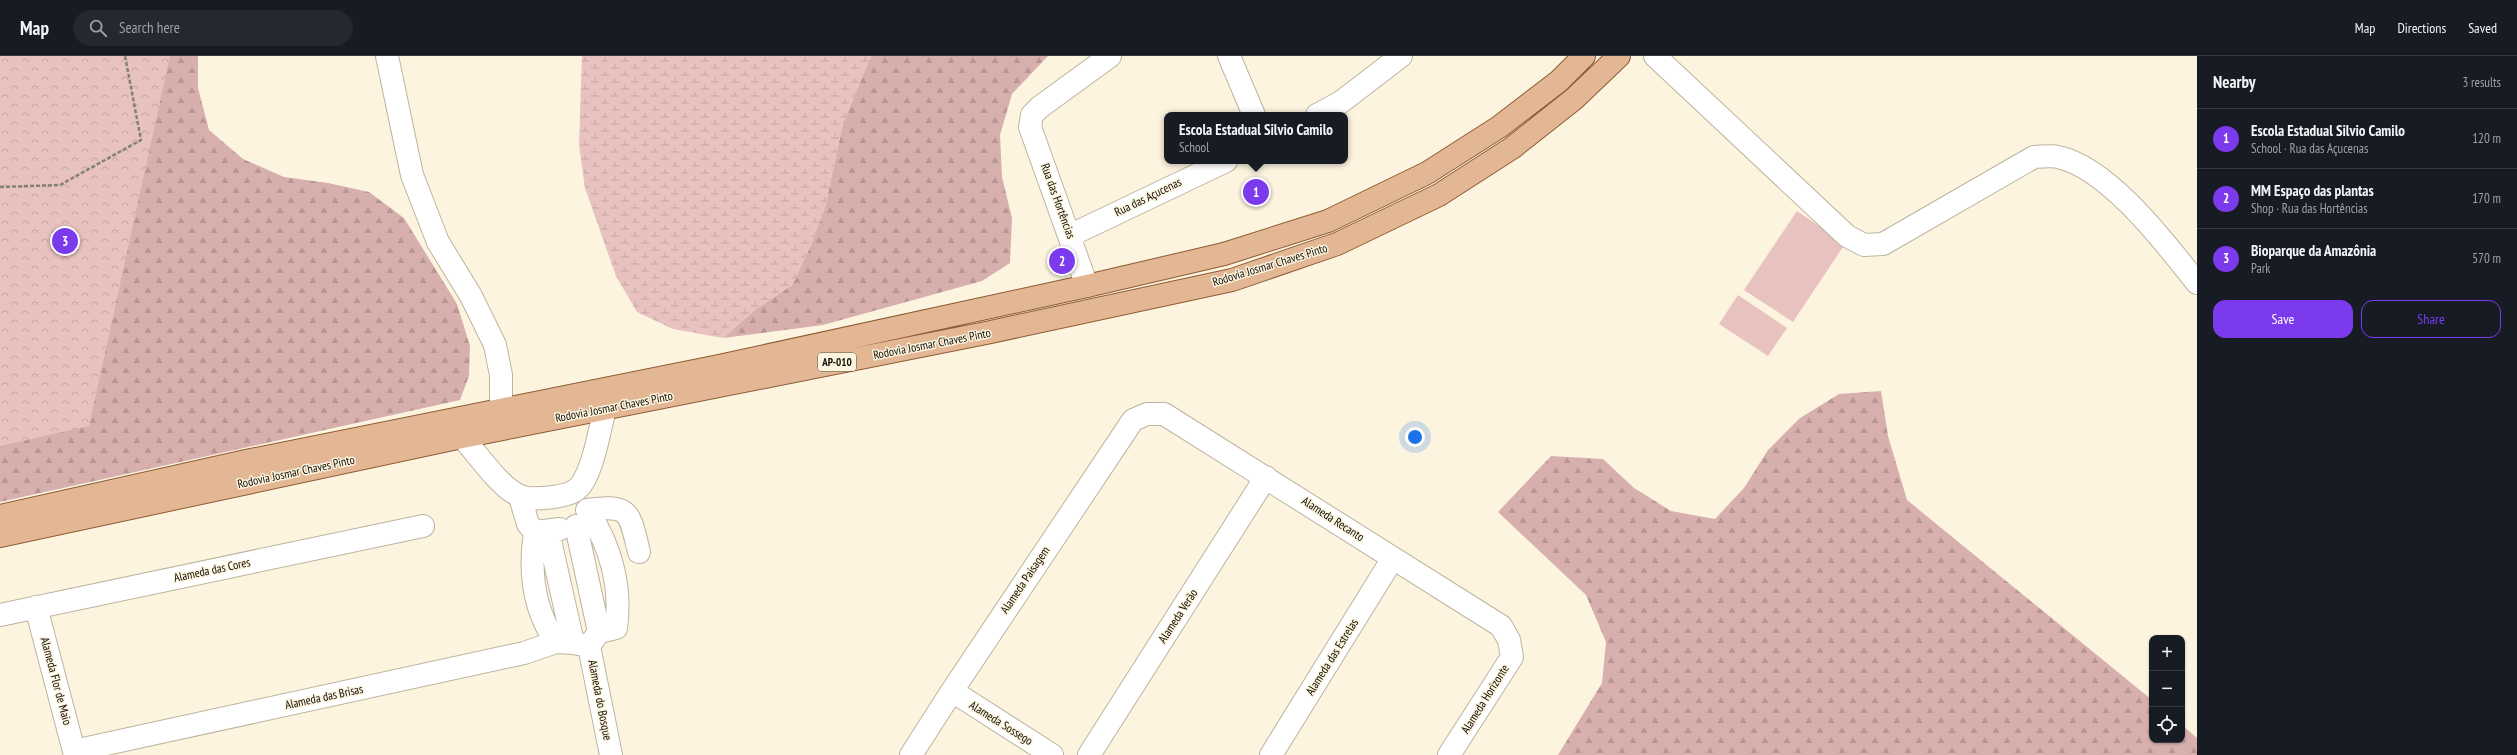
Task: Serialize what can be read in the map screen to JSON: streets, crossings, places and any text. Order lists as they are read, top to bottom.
{
  "streets": {
    "main road": ["Rodovia Josmar Chaves Pinto", "AP-010"],
    "street": [
      "Rua das Açucenas",
      "Rua das Hortências",
      "Alameda Recanto",
      "Alameda das Cores",
      "Alameda Paisagem",
      "Alameda Verão",
      "Alameda das Estrelas",
      "Alameda Flor de Maio",
      "Alameda das Brisas",
      "Alameda Horizonte",
      "Alameda do Bosque",
      "Alameda Sossego"
    ]
  },
  "crossings": [
    ["Rua das Açucenas", "Rua das Hortências"],
    ["Rua das Hortências", "Rodovia Josmar Chaves Pinto"],
    ["Alameda Recanto", "Alameda Paisagem"],
    ["Alameda Recanto", "Alameda Verão"],
    ["Alameda Recanto", "Alameda das Estrelas"],
    ["Alameda Recanto", "Alameda Horizonte"],
    ["Alameda das Cores", "Alameda Flor de Maio"],
    ["Alameda Paisagem", "Alameda Sossego"],
    ["Alameda Flor de Maio", "Alameda das Brisas"],
    ["Alameda das Brisas", "Alameda do Bosque"]
  ],
  "page": {
    "header": "Map",
    "search": "Search here",
    "nav": ["Map", "Directions", "Saved"],
    "heading": ["Nearby", "3 results"],
    "list": [
      {
        "mark": "1",
        "name": "Escola Estadual Silvio Camilo",
        "note": "School · Rua das Açucenas",
        "value": "120 m"
      },
      {
        "mark": "2",
        "name": "MM Espaço das plantas",
        "note": "Shop · Rua das Hortências",
        "value": "170 m"
      },
      {
        "mark": "3",
        "name": "Bioparque da Amazônia",
        "note": "Park",
        "value": "570 m"
      }
    ],
    "popup": ["Escola Estadual Silvio Camilo", "School"],
    "pins": ["1", "3", "2"],
    "buttons": ["Save", "Share"],
    "map_buttons": ["+", "−"]
  }
}
